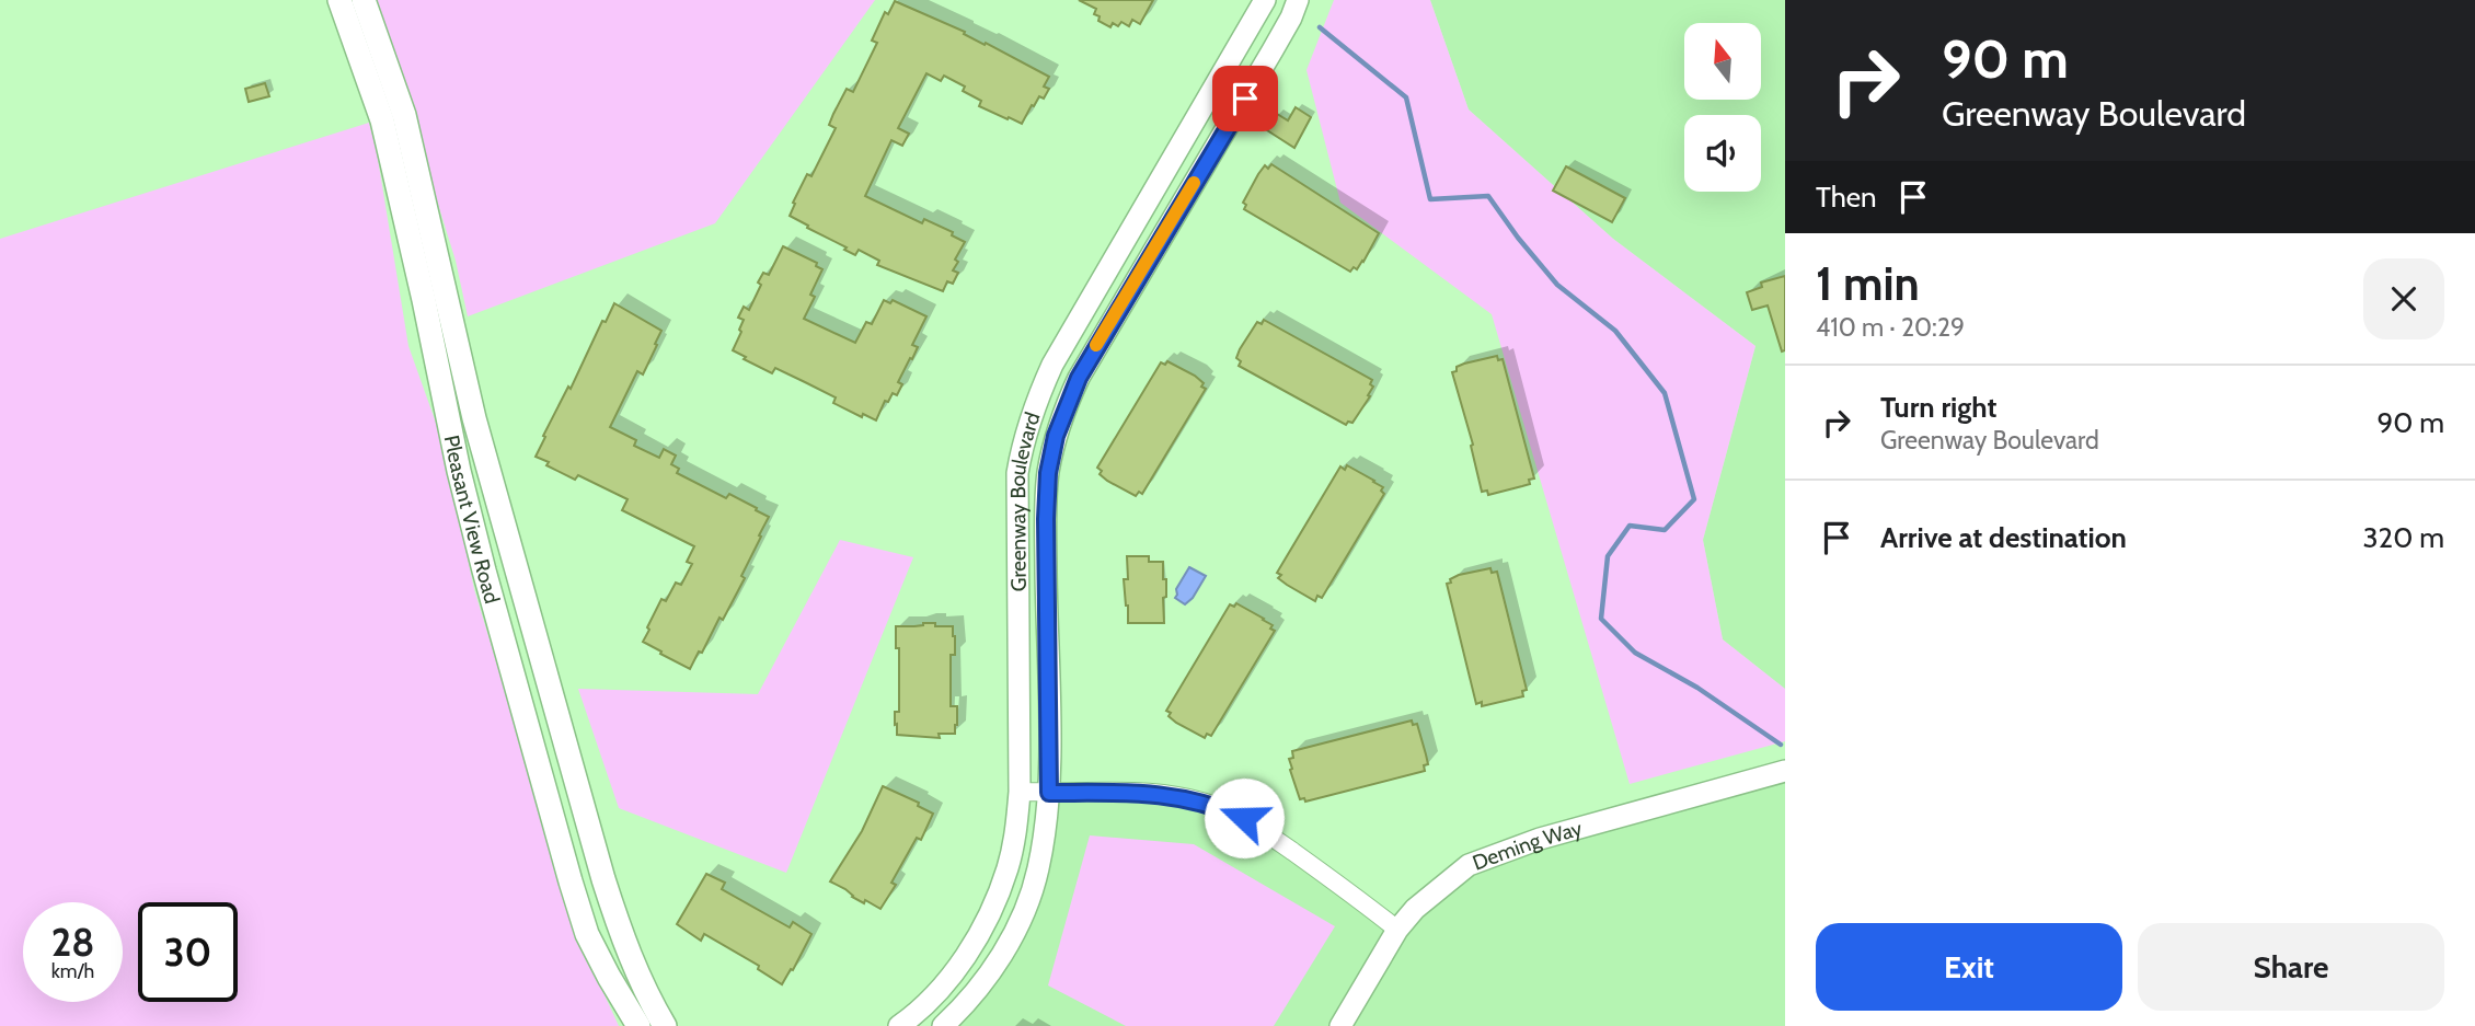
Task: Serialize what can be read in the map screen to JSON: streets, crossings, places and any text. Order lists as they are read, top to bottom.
{
  "streets": {
    "main road": ["Pleasant View Road"],
    "street": ["Greenway Boulevard", "Deming Way"]
  },
  "north": "top",
  "page": {
    "turn": ["90 m", "Greenway Boulevard"],
    "then": "Then",
    "heading": ["1 min", "410 m · 20:29"],
    "list": [
      {
        "name": "Turn right",
        "note": "Greenway Boulevard",
        "value": "90 m"
      },
      {
        "name": "Arrive at destination",
        "value": "320 m"
      }
    ],
    "speed": "28 km/h",
    "limit": "30",
    "buttons": ["Exit", "Share"]
  }
}
